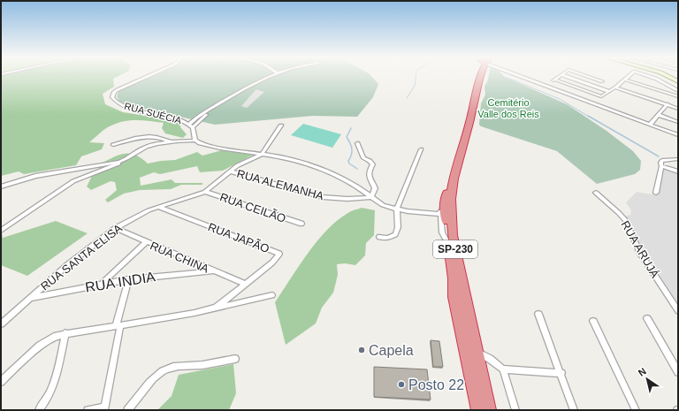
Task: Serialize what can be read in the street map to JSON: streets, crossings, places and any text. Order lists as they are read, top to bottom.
{
  "streets": {
    "highway": ["SP-230"],
    "street": [
      "RUA SUÉCIA",
      "RUA ALEMANHA",
      "RUA CEILÃO",
      "RUA JAPÃO",
      "RUA ARUJÁ",
      "RUA SANTA ELISA",
      "RUA CHINA",
      "RUA INDIA"
    ]
  },
  "crossings": [
    ["RUA ALEMANHA", "RUA SANTA ELISA"],
    ["RUA CEILÃO", "RUA SANTA ELISA"],
    ["RUA JAPÃO", "RUA SANTA ELISA"],
    ["RUA JAPÃO", "RUA CHINA"],
    ["RUA SANTA ELISA", "RUA CHINA"],
    ["RUA SANTA ELISA", "RUA INDIA"],
    ["RUA CHINA", "RUA INDIA"]
  ],
  "parks": ["Cemitério Valle dos Reis"],
  "places": ["Capela", "Posto 22"],
  "north": "top left"
}
